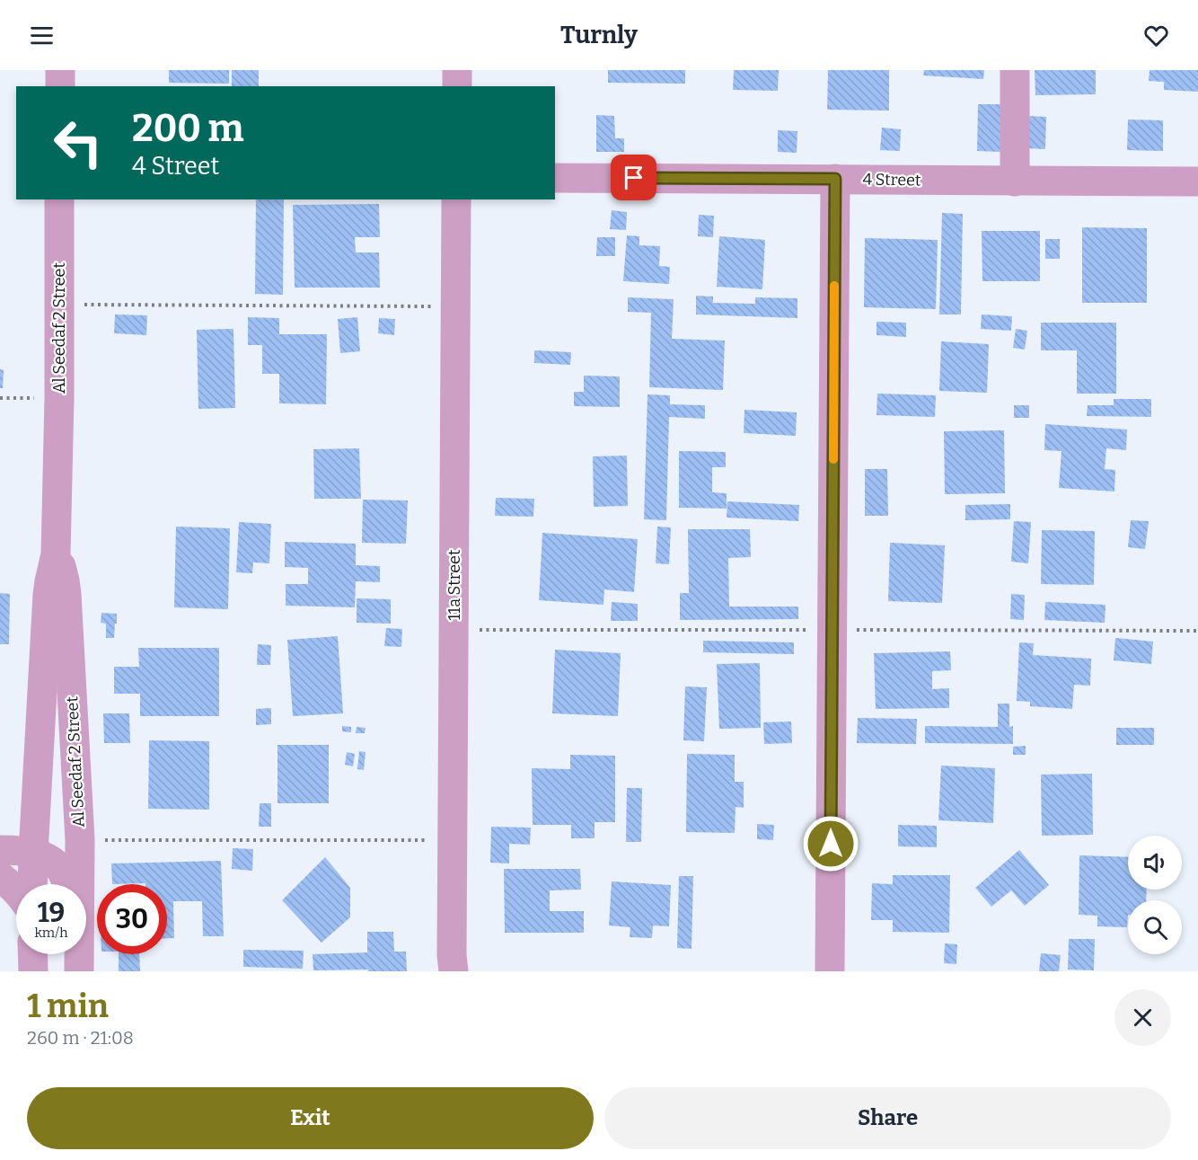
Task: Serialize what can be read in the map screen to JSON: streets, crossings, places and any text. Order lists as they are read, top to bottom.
{
  "streets": {
    "street": ["4 Street", "Al Seedaf 2 Street", "11a Street"]
  },
  "page": {
    "header": "Turnly",
    "turn": ["200 m", "4 Street"],
    "speed": "19 km/h",
    "limit": "30",
    "heading": ["1 min", "260 m · 21:08"],
    "buttons": ["Exit", "Share"]
  }
}
